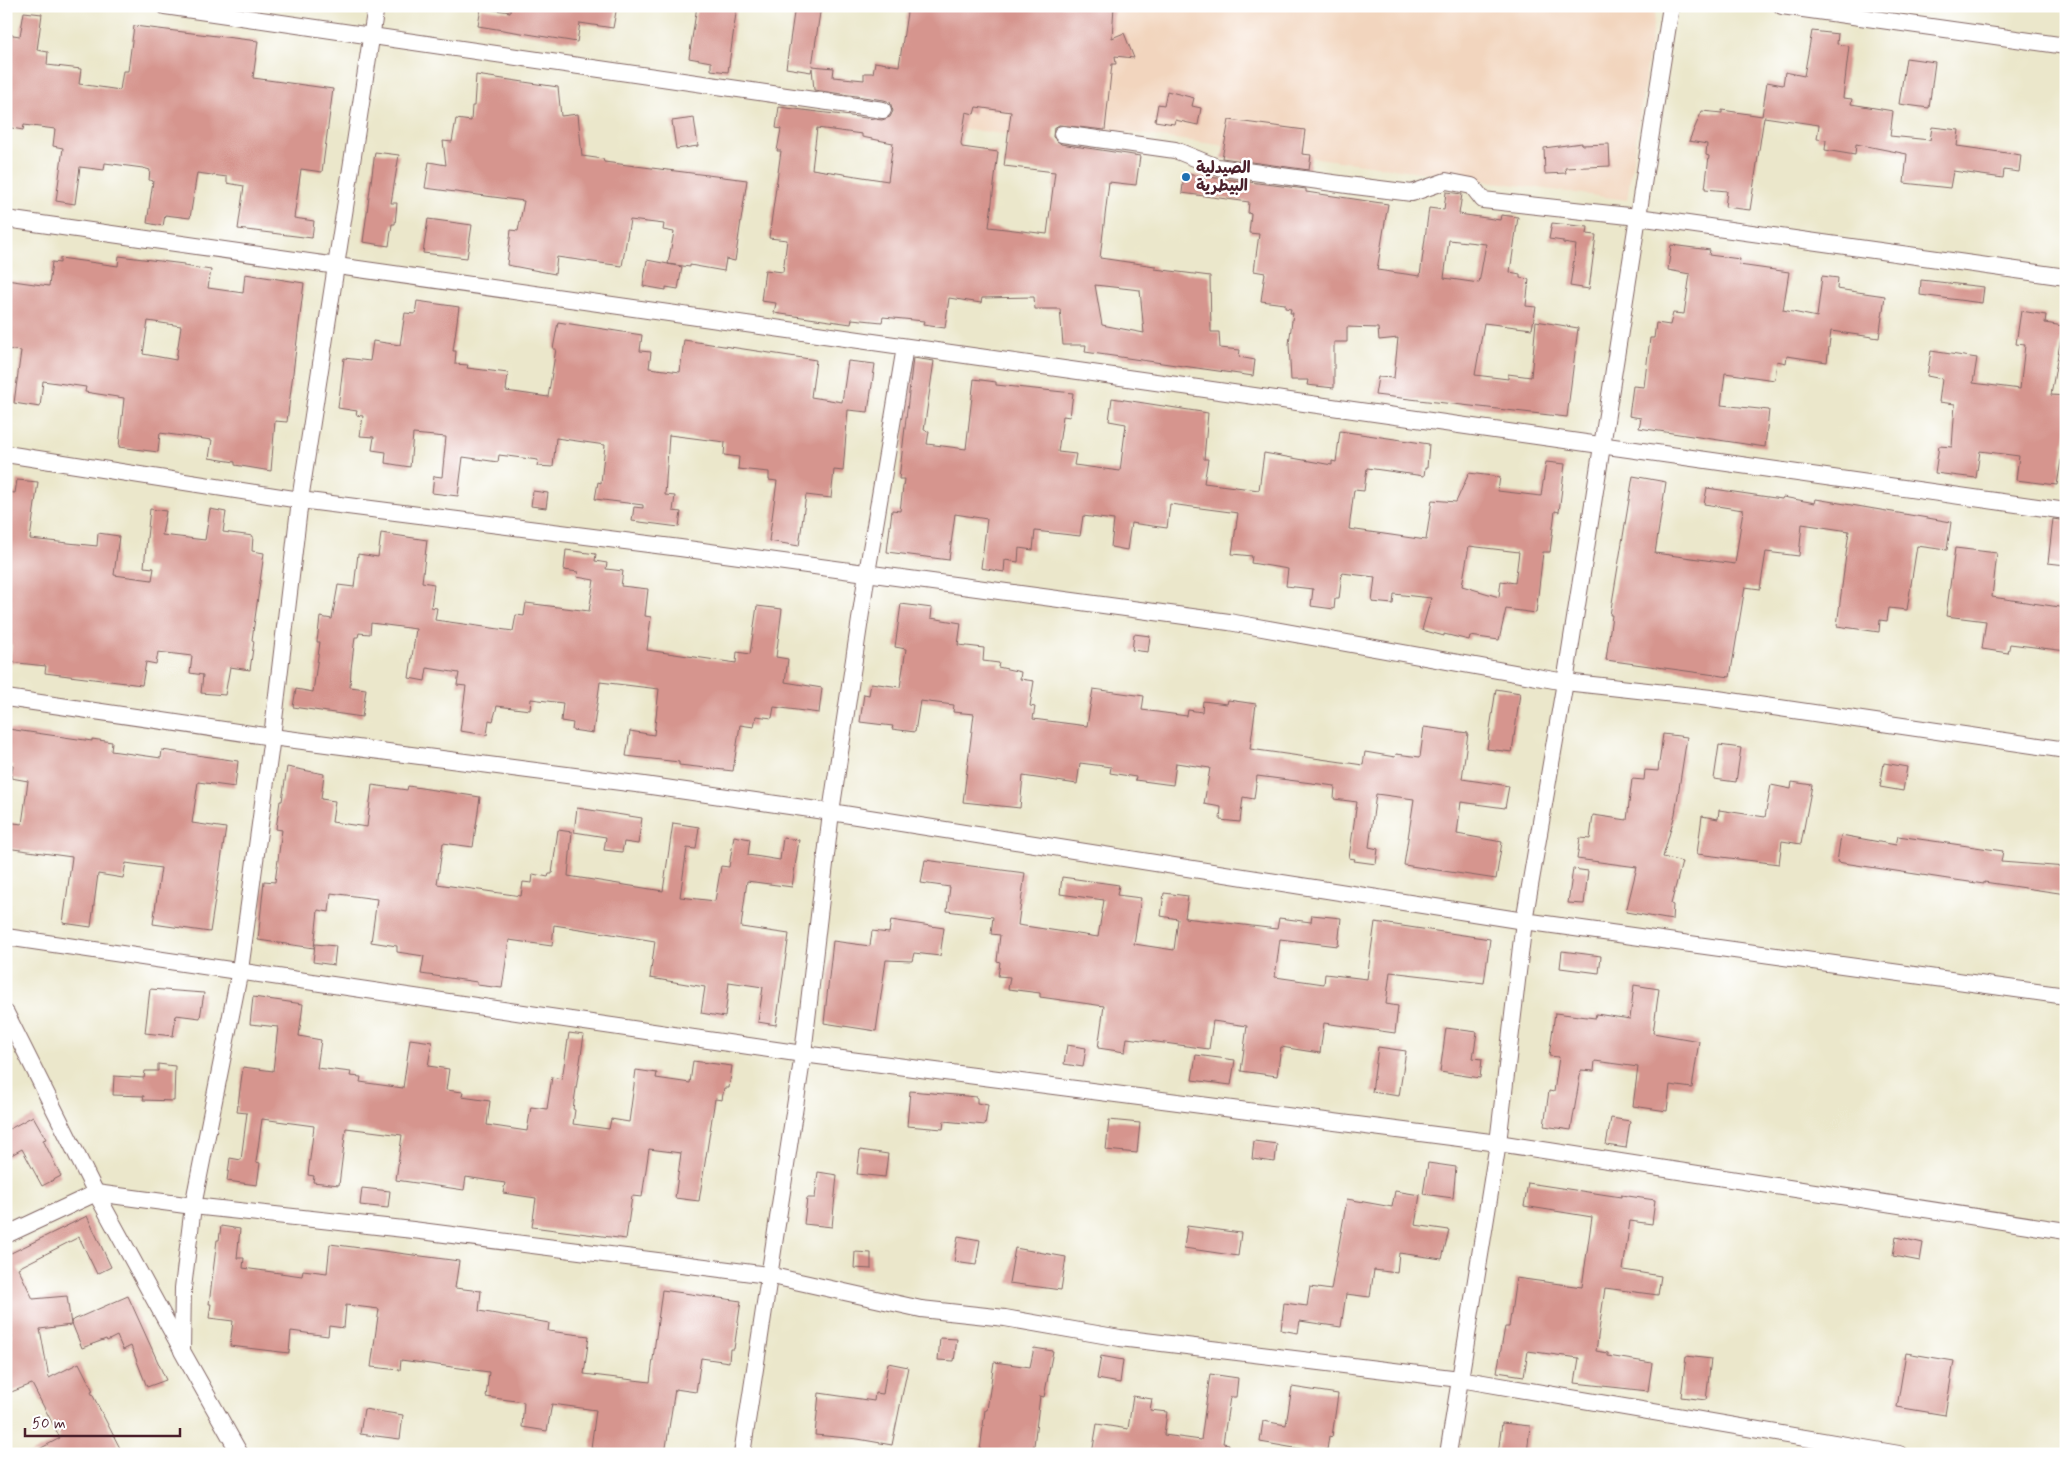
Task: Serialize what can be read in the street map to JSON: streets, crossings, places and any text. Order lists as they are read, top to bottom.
{
  "places": ["الصيدلية البيطرية"],
  "scale_bar": "50 m"
}
